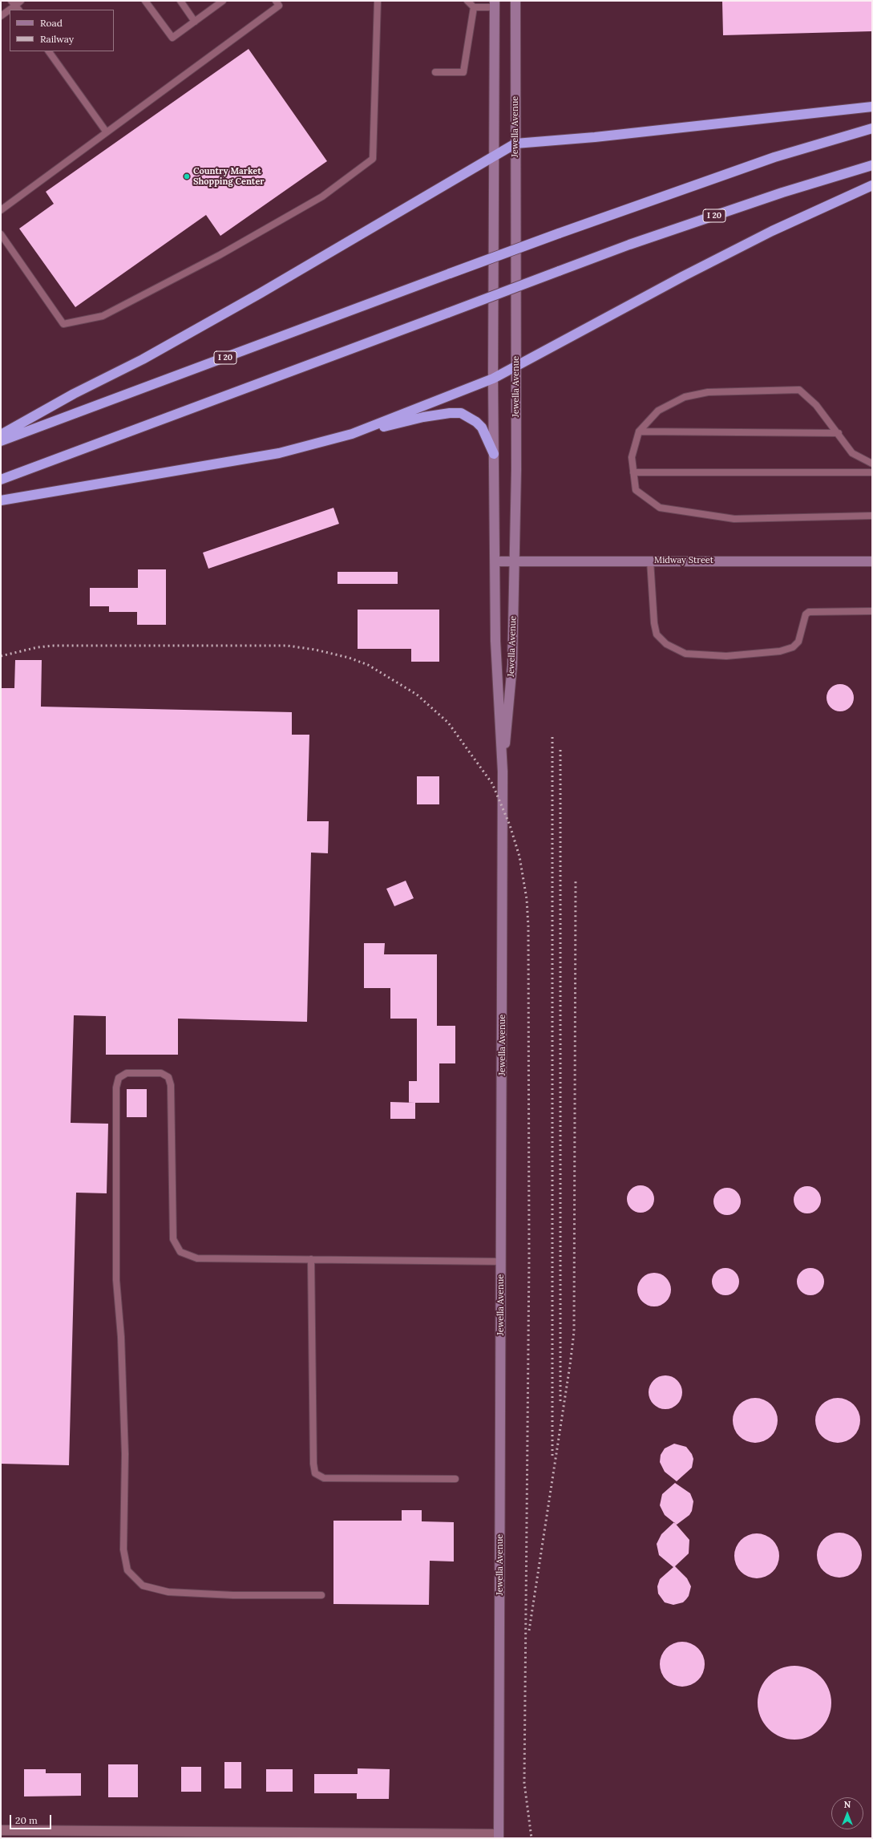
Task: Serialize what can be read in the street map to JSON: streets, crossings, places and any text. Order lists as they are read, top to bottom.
{
  "streets": {
    "highway": ["I 20"],
    "main road": ["Jewella Avenue", "Midway Street"]
  },
  "crossings": [
    ["Jewella Avenue", "Midway Street"]
  ],
  "places": ["Country Market Shopping Center"],
  "legend": ["Road", "Railway"],
  "scale_bar": "20 m",
  "north": "top"
}
